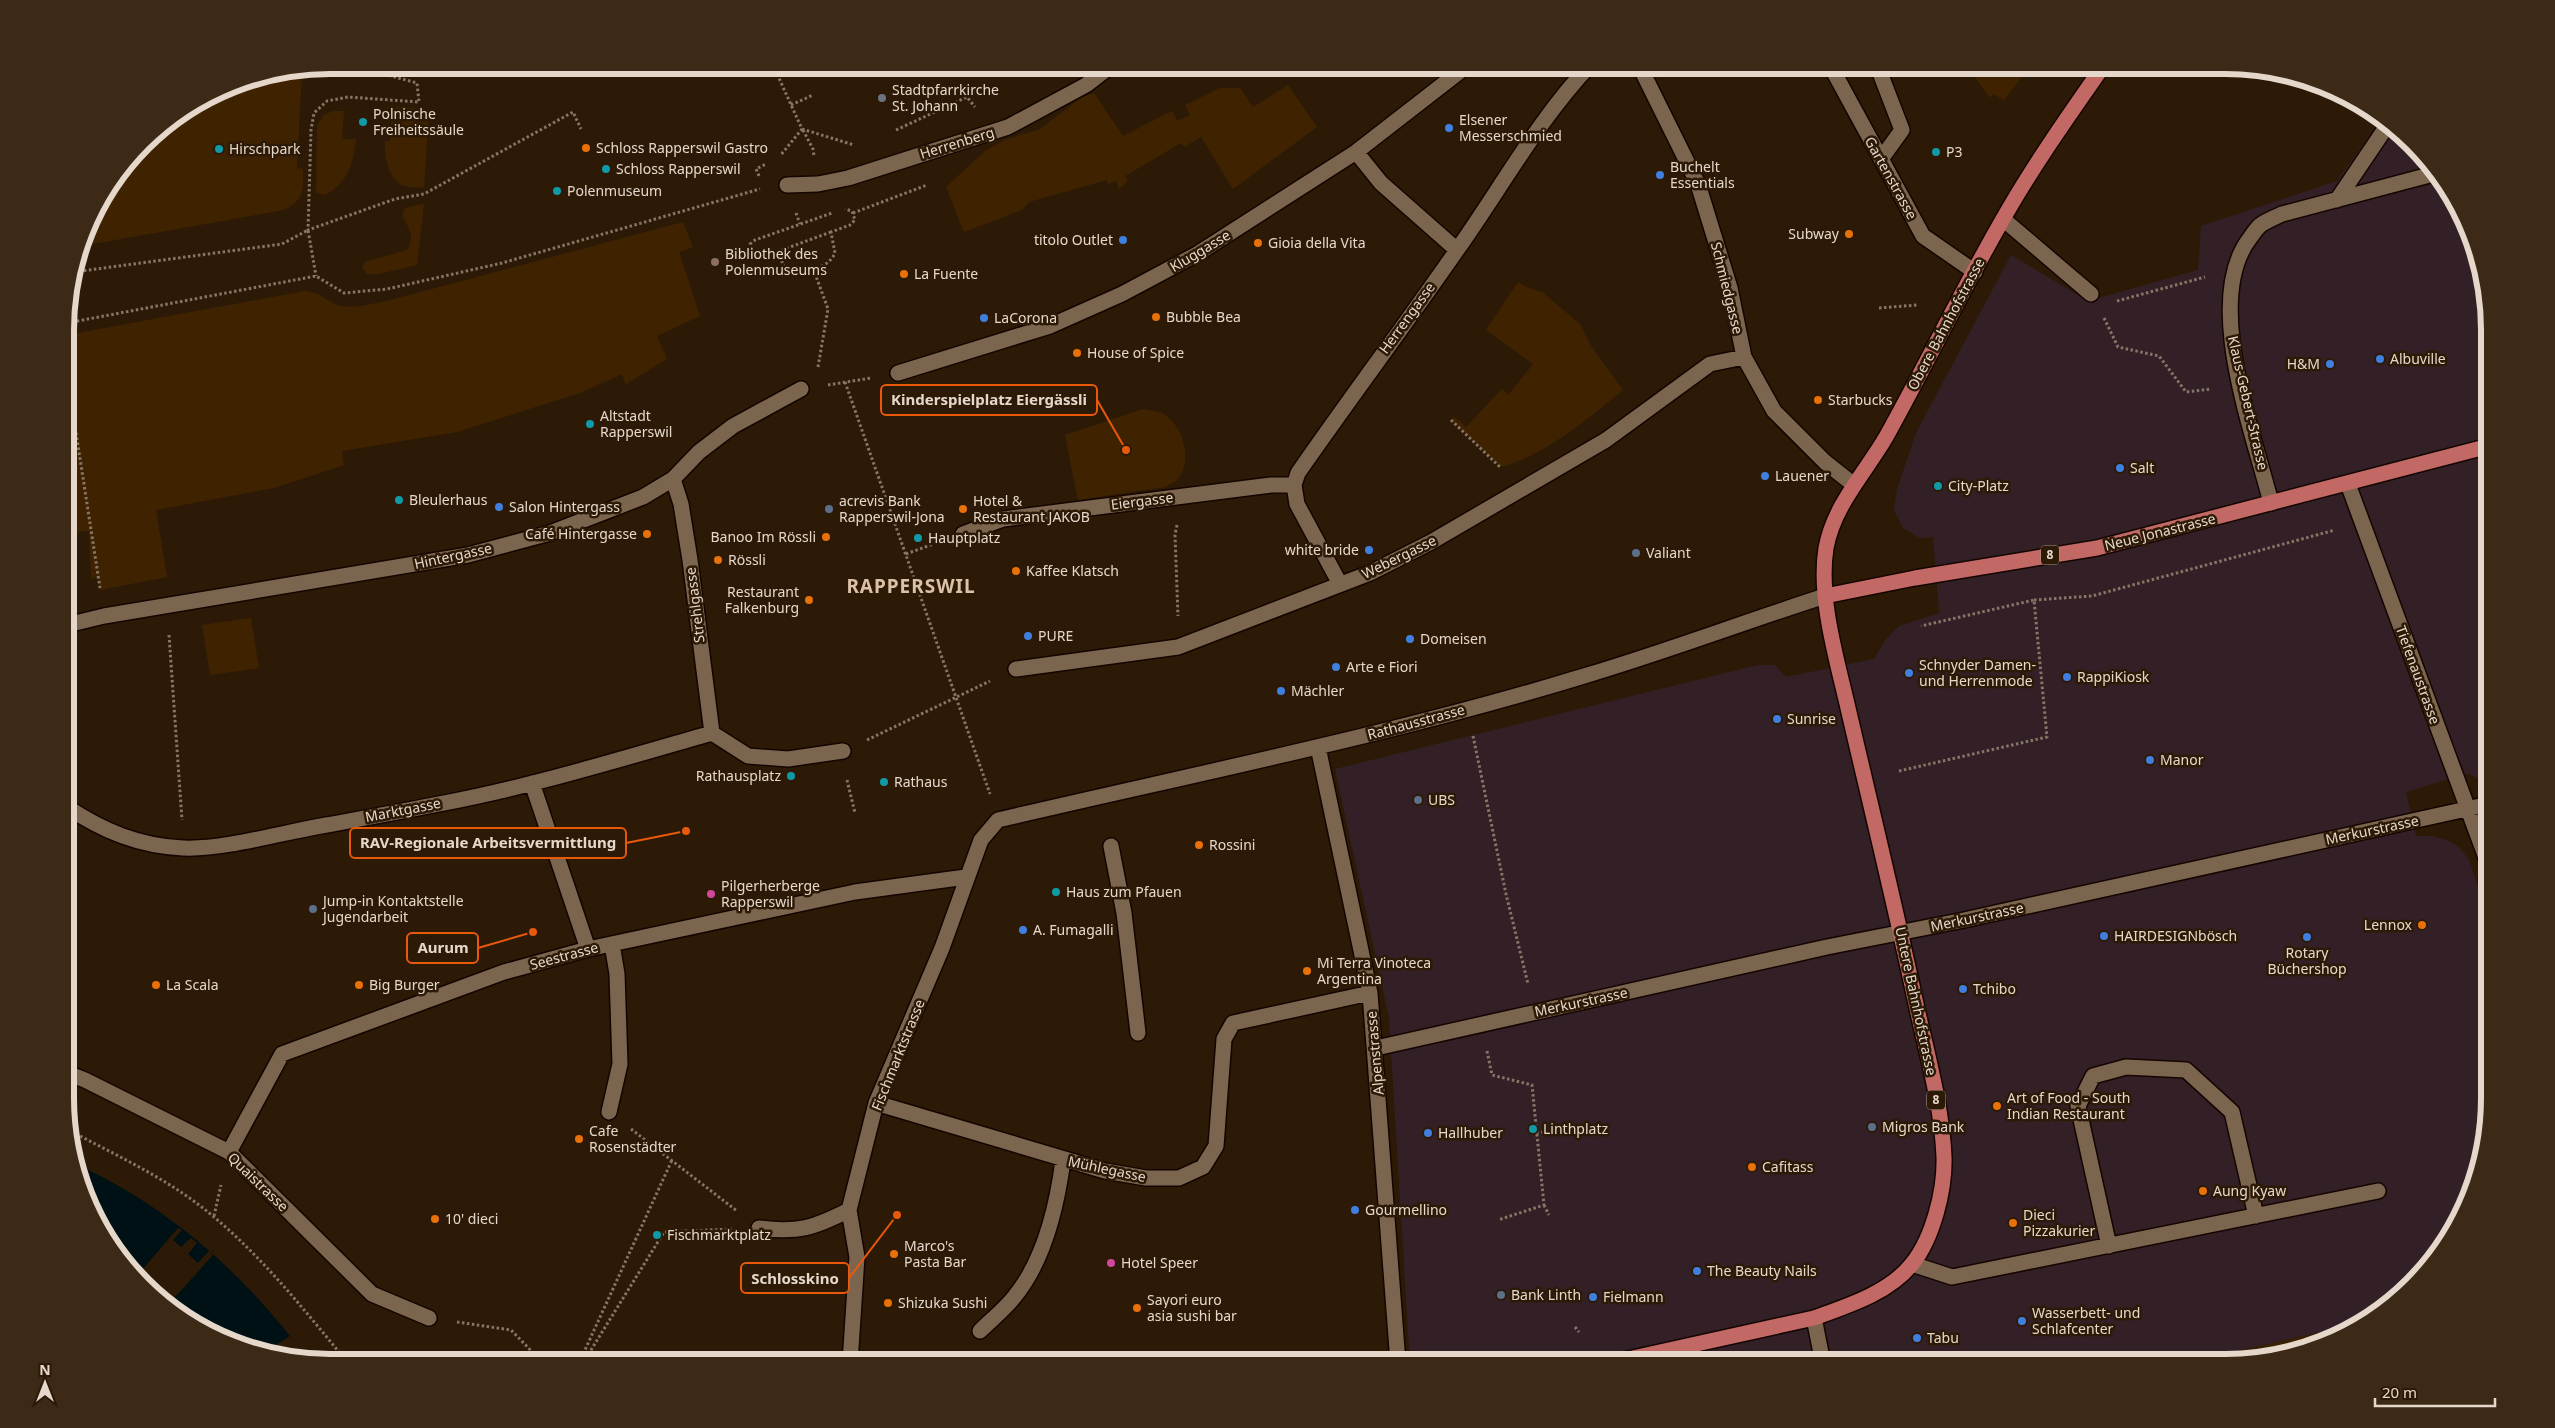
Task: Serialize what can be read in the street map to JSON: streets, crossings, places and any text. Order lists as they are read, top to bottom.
{
  "streets": {
    "main road": [
      "Obere Bahnhofstrasse",
      "Neue Jonastrasse",
      "8",
      "Untere Bahnhofstrasse"
    ],
    "street": [
      "Herrenberg",
      "Gartenstrasse",
      "Kluggasse",
      "Schmiedgasse",
      "Herrengasse",
      "Klaus-Gebert-Strasse",
      "Eiergasse",
      "Hintergasse",
      "Webergasse",
      "Strehlgasse",
      "Tiefenaustrasse",
      "Rathausstrasse",
      "Marktgasse",
      "Merkurstrasse",
      "Seestrasse",
      "Alpenstrasse",
      "Fischmarktstrasse",
      "Mühlegasse",
      "Quaistrasse"
    ]
  },
  "crossings": [
    ["Gartenstrasse", "Obere Bahnhofstrasse"],
    ["Schmiedgasse", "Obere Bahnhofstrasse"],
    ["Schmiedgasse", "Webergasse"],
    ["Herrengasse", "Eiergasse"],
    ["Obere Bahnhofstrasse", "Neue Jonastrasse"],
    ["Obere Bahnhofstrasse", "Rathausstrasse"],
    ["Obere Bahnhofstrasse", "Untere Bahnhofstrasse"],
    ["Klaus-Gebert-Strasse", "Neue Jonastrasse"],
    ["Neue Jonastrasse", "Tiefenaustrasse"],
    ["Neue Jonastrasse", "Rathausstrasse"],
    ["Neue Jonastrasse", "Untere Bahnhofstrasse"],
    ["Hintergasse", "Strehlgasse"],
    ["Strehlgasse", "Marktgasse"],
    ["Tiefenaustrasse", "Merkurstrasse"],
    ["Rathausstrasse", "Untere Bahnhofstrasse"],
    ["Rathausstrasse", "Alpenstrasse"],
    ["Rathausstrasse", "Fischmarktstrasse"],
    ["Merkurstrasse", "Untere Bahnhofstrasse"],
    ["Merkurstrasse", "Alpenstrasse"],
    ["Seestrasse", "Fischmarktstrasse"],
    ["Seestrasse", "Quaistrasse"],
    ["Alpenstrasse", "Mühlegasse"],
    ["Fischmarktstrasse", "Mühlegasse"]
  ],
  "districts": ["RAPPERSWIL"],
  "places": [
    "Stadtpfarrkirche St. Johann",
    "Polnische Freiheitssäule",
    "Elsener Messerschmied",
    "Schloss Rapperswil Gastro",
    "Hirschpark",
    "P3",
    "Schloss Rapperswil",
    "Buchelt Essentials",
    "Polenmuseum",
    "Subway",
    "titolo Outlet",
    "Gioia della Vita",
    "Bibliothek des Polenmuseums",
    "La Fuente",
    "Bubble Bea",
    "LaCorona",
    "House of Spice",
    "Albuville",
    "H&M",
    "Starbucks",
    "Altstadt Rapperswil",
    "Kinderspielplatz Eiergässli",
    "Salt",
    "Lauener",
    "City-Platz",
    "Bleulerhaus",
    "Salon Hintergass",
    "acrevis Bank Rapperswil-Jona",
    "Hotel & Restaurant JAKOB",
    "Café Hintergasse",
    "Banoo Im Rössli",
    "Hauptplatz",
    "white bride",
    "Valiant",
    "Rössli",
    "Kaffee Klatsch",
    "Restaurant Falkenburg",
    "PURE",
    "Domeisen",
    "Arte e Fiori",
    "Schnyder Damen- und Herrenmode",
    "RappiKiosk",
    "Mächler",
    "Sunrise",
    "Manor",
    "Rathausplatz",
    "Rathaus",
    "UBS",
    "RAV-Regionale Arbeitsvermittlung",
    "Rossini",
    "Haus zum Pfauen",
    "Pilgerherberge Rapperswil",
    "Jump-in Kontaktstelle Jugendarbeit",
    "Lennox",
    "A. Fumagalli",
    "Aurum",
    "HAIRDESIGNbösch",
    "Rotary Büchershop",
    "Mi Terra Vinoteca Argentina",
    "La Scala",
    "Big Burger",
    "Tchibo",
    "Art of Food - South Indian Restaurant",
    "Migros Bank",
    "Linthplatz",
    "Hallhuber",
    "Cafe Rosenstädter",
    "Cafitass",
    "Aung Kyaw",
    "Gourmellino",
    "Schlosskino",
    "10' dieci",
    "Dieci Pizzakurier",
    "Fischmarktplatz",
    "Marco's Pasta Bar",
    "Hotel Speer",
    "The Beauty Nails",
    "Bank Linth",
    "Fielmann",
    "Shizuka Sushi",
    "Sayori euro asia sushi bar",
    "Wasserbett- und Schlafcenter",
    "Tabu"
  ],
  "scale_bar": "20 m",
  "north": "top"
}
